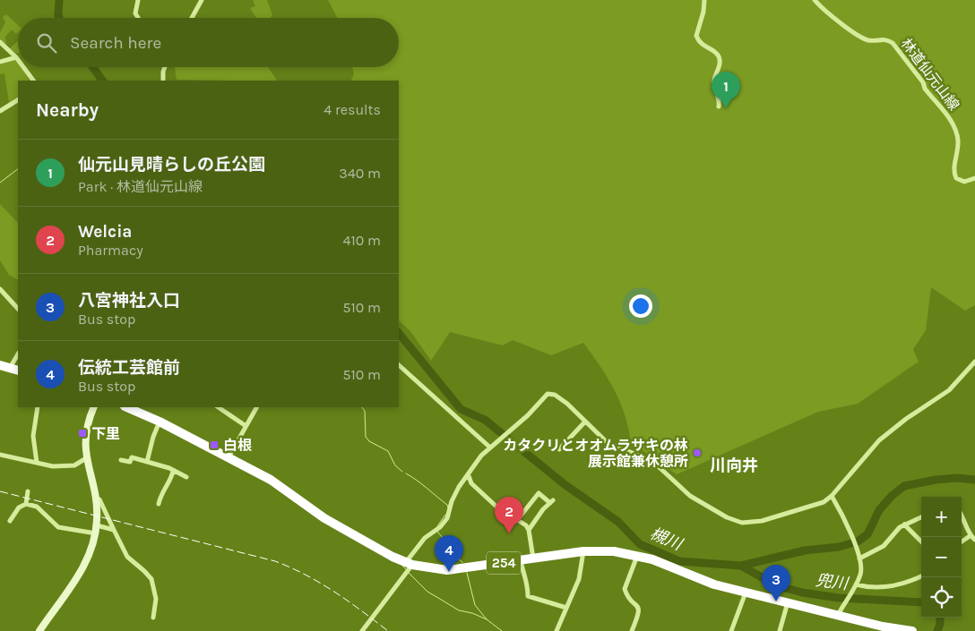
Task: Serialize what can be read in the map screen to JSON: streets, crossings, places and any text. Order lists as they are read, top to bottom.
{
  "streets": {
    "highway": ["254"],
    "street": ["林道仙元山線"]
  },
  "districts": ["川向井"],
  "water": ["槻川", "兜川"],
  "places": {
    "transit": ["下里", "白根"],
    "other": ["カタクリとオオムラサキの林 展示館兼休憩所"]
  },
  "page": {
    "search": "Search here",
    "pins": [
      "1",
      "2",
      "4",
      "3"
    ],
    "heading": ["Nearby", "4 results"],
    "list": [
      {
        "mark": "1",
        "name": "仙元山見晴らしの丘公園",
        "note": "Park · 林道仙元山線",
        "value": "340 m"
      },
      {
        "mark": "2",
        "name": "Welcia",
        "note": "Pharmacy",
        "value": "410 m"
      },
      {
        "mark": "3",
        "name": "八宮神社入口",
        "note": "Bus stop",
        "value": "510 m"
      },
      {
        "mark": "4",
        "name": "伝統工芸館前",
        "note": "Bus stop",
        "value": "510 m"
      }
    ],
    "map_buttons": ["+", "−"]
  }
}
